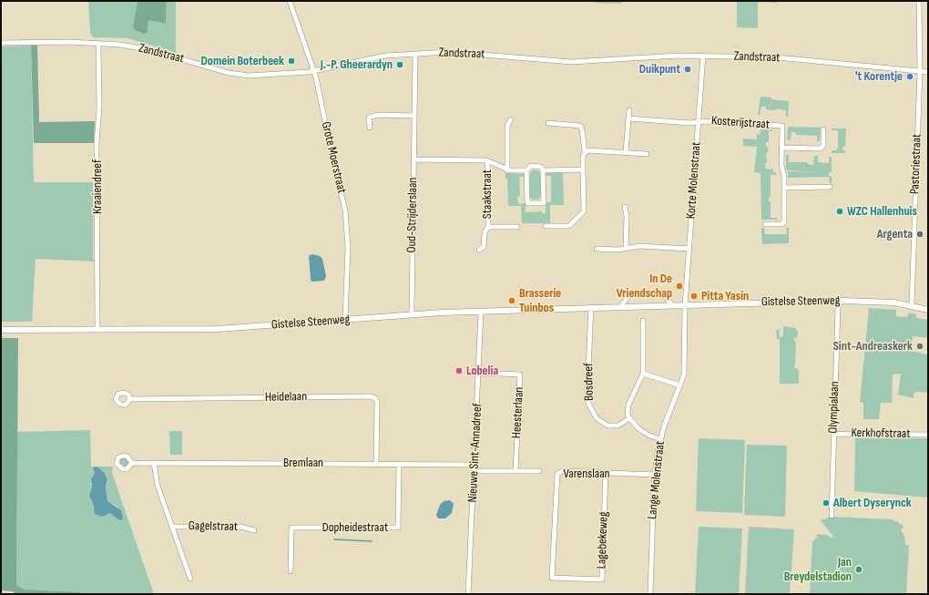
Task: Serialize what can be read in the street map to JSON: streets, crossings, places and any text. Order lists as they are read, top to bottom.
{
  "streets": {
    "main road": ["Gistelse Steenweg"],
    "street": [
      "Zandstraat",
      "Kosterijstraat",
      "Grote Moerstraat",
      "Pastoriestraat",
      "Korte Molenstraat",
      "Kraaiendreef",
      "Staakstraat",
      "Oud-Strijderslaan",
      "Bosdreef",
      "Heidelaan",
      "Olympialaan",
      "Heesterlaan",
      "Kerkhofstraat",
      "Nieuwe Sint-Annadreef",
      "Bremlaan",
      "Varenslaan",
      "Lange Molenstraat",
      "Gagelstraat",
      "Dopheidestraat",
      "Lagebekeweg"
    ]
  },
  "crossings": [
    ["Zandstraat", "Grote Moerstraat"],
    ["Zandstraat", "Pastoriestraat"],
    ["Zandstraat", "Korte Molenstraat"],
    ["Zandstraat", "Kraaiendreef"],
    ["Zandstraat", "Oud-Strijderslaan"],
    ["Kosterijstraat", "Korte Molenstraat"],
    ["Grote Moerstraat", "Gistelse Steenweg"],
    ["Pastoriestraat", "Gistelse Steenweg"],
    ["Korte Molenstraat", "Gistelse Steenweg"],
    ["Korte Molenstraat", "Lange Molenstraat"],
    ["Kraaiendreef", "Gistelse Steenweg"],
    ["Oud-Strijderslaan", "Gistelse Steenweg"],
    ["Gistelse Steenweg", "Bosdreef"],
    ["Gistelse Steenweg", "Olympialaan"],
    ["Gistelse Steenweg", "Nieuwe Sint-Annadreef"],
    ["Gistelse Steenweg", "Lange Molenstraat"],
    ["Heidelaan", "Bremlaan"],
    ["Olympialaan", "Kerkhofstraat"],
    ["Heesterlaan", "Nieuwe Sint-Annadreef"],
    ["Nieuwe Sint-Annadreef", "Bremlaan"],
    ["Bremlaan", "Gagelstraat"],
    ["Bremlaan", "Dopheidestraat"],
    ["Varenslaan", "Lange Molenstraat"],
    ["Varenslaan", "Lagebekeweg"]
  ],
  "places": [
    "Domein Boterbeek",
    "J.-P. Gheerardyn",
    "Duikpunt",
    "'t Korentje",
    "WZC Hallenhuis",
    "Argenta",
    "In De Vriendschap",
    "Pitta Yasin",
    "Brasserie Tuinbos",
    "Sint-Andreaskerk",
    "Lobelia",
    "Albert Dyserynck",
    "Jan Breydelstadion"
  ]
}
